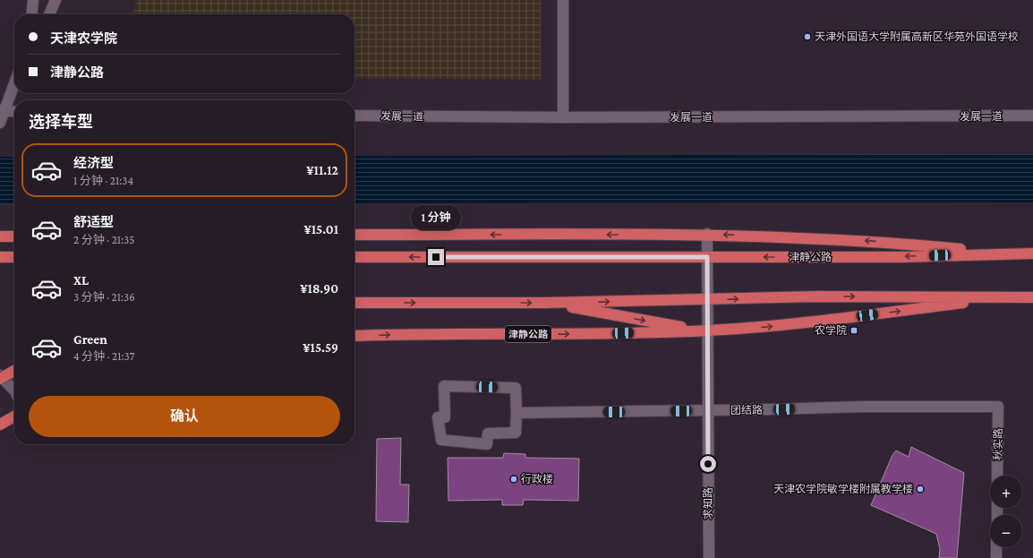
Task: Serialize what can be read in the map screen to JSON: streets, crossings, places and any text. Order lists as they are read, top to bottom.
{
  "streets": {
    "highway": ["津静公路"],
    "street": [
      "发展一道",
      "团结路",
      "秋实路",
      "求知路"
    ]
  },
  "crossings": [
    ["津静公路", "求知路"],
    ["团结路", "秋实路"],
    ["团结路", "求知路"]
  ],
  "places": {
    "other": ["天津外国语大学附属高新区华苑外国语学校", "行政楼", "天津农学院敏学楼附属教学楼"],
    "transit": ["农学院"]
  },
  "page": {
    "banner": ["天津农学院", "津静公路"],
    "heading": "选择车型",
    "list": [
      {
        "name": "经济型",
        "note": "1 分钟 · 21:34",
        "value": "¥11.12"
      },
      {
        "name": "舒适型",
        "note": "2 分钟 · 21:35",
        "value": "¥15.01"
      },
      {
        "name": "XL",
        "note": "3 分钟 · 21:36",
        "value": "¥18.90"
      },
      {
        "name": "Green",
        "note": "4 分钟 · 21:37",
        "value": "¥15.59"
      }
    ],
    "bubble": "1 分钟",
    "buttons": "确认",
    "map_buttons": ["+", "−"]
  }
}
